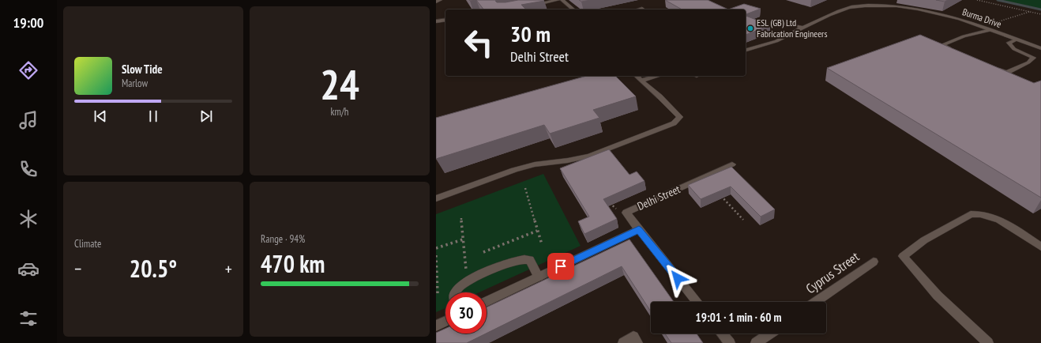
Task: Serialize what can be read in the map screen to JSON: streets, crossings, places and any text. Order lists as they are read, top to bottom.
{
  "streets": {
    "street": ["Burma Drive", "Delhi Street", "Cyprus Street"]
  },
  "places": ["ESL (GB) Ltd Fabrication Engineers"],
  "page": {
    "tabs": "19:00",
    "tile": [
      ["24", "km/h"],
      "Climate",
      ["Range · 94%", "470 km"]
    ],
    "turn": ["30 m", "Delhi Street"],
    "song": ["Slow Tide", "Marlow"],
    "heat": ["−", "20.5°", "+"],
    "limit": "30",
    "trip": "19:01 · 1 min · 60 m"
  }
}
